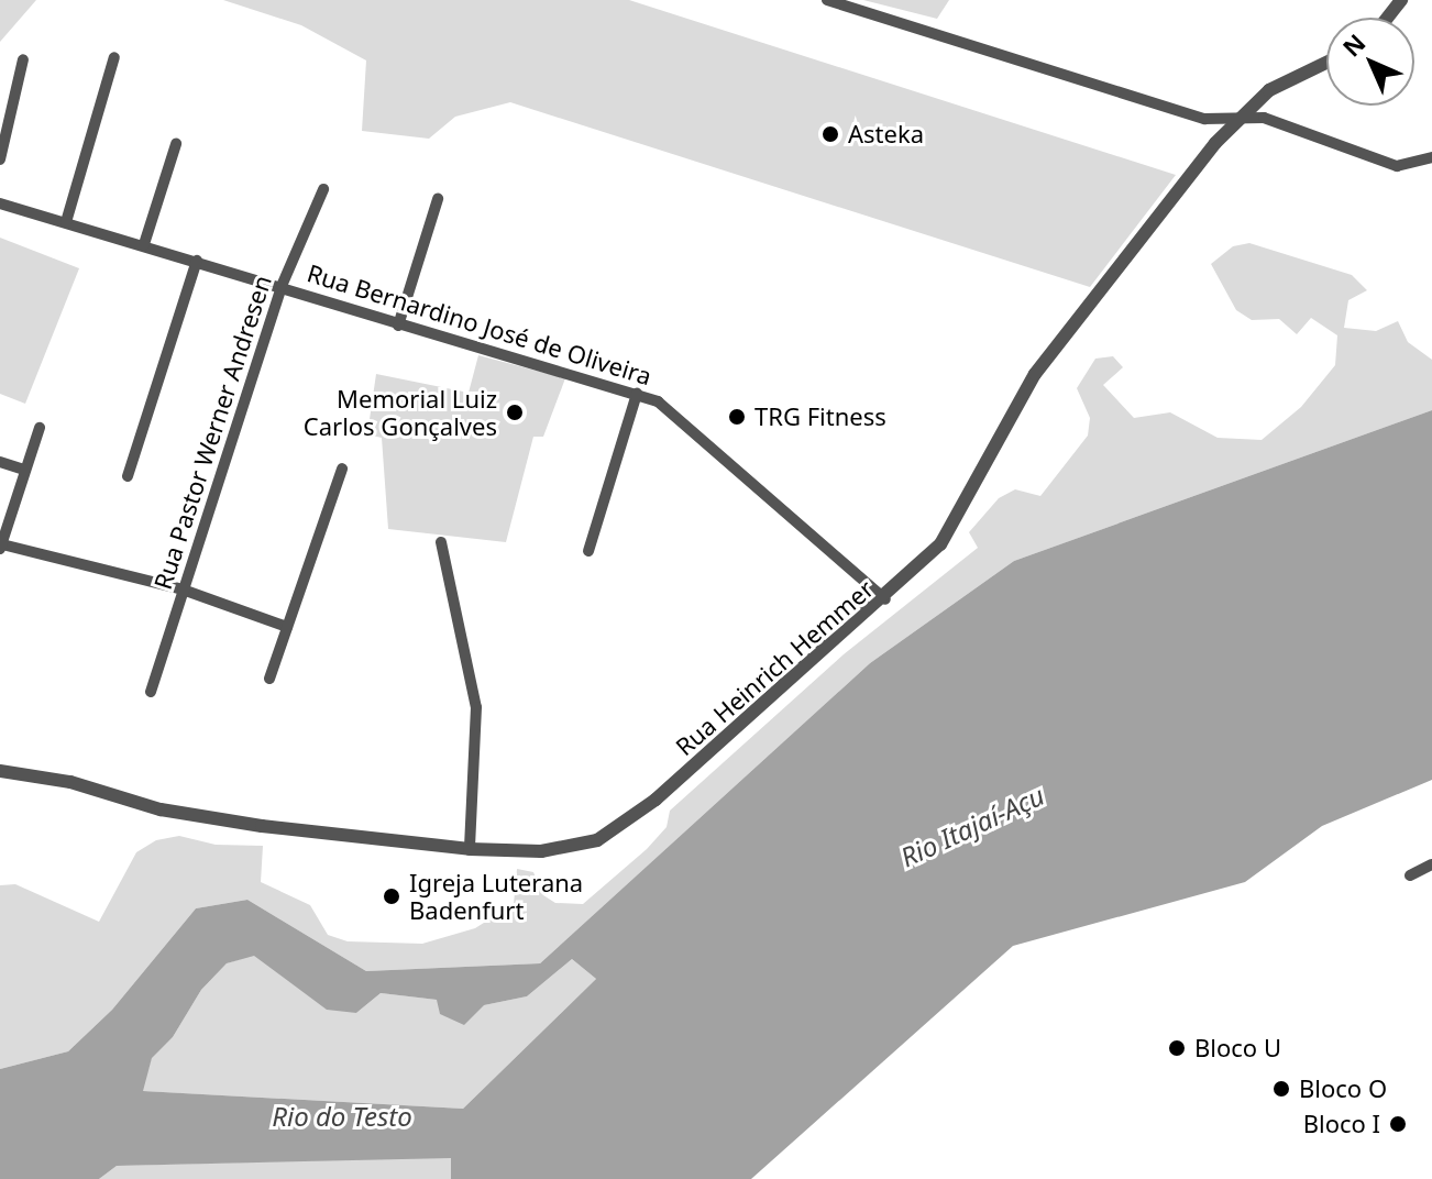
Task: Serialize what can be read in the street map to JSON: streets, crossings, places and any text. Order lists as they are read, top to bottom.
{
  "streets": {
    "street": ["Rua Bernardino José de Oliveira", "Rua Pastor Werner Andresen", "Rua Heinrich Hemmer"]
  },
  "crossings": [
    ["Rua Bernardino José de Oliveira", "Rua Pastor Werner Andresen"],
    ["Rua Bernardino José de Oliveira", "Rua Heinrich Hemmer"]
  ],
  "water": ["Rio Itajaí-Açu", "Rio do Testo"],
  "places": [
    "Asteka",
    "Memorial Luiz Carlos Gonçalves",
    "TRG Fitness",
    "Igreja Luterana Badenfurt",
    "Bloco U",
    "Bloco O",
    "Bloco I"
  ],
  "north": "top left"
}
